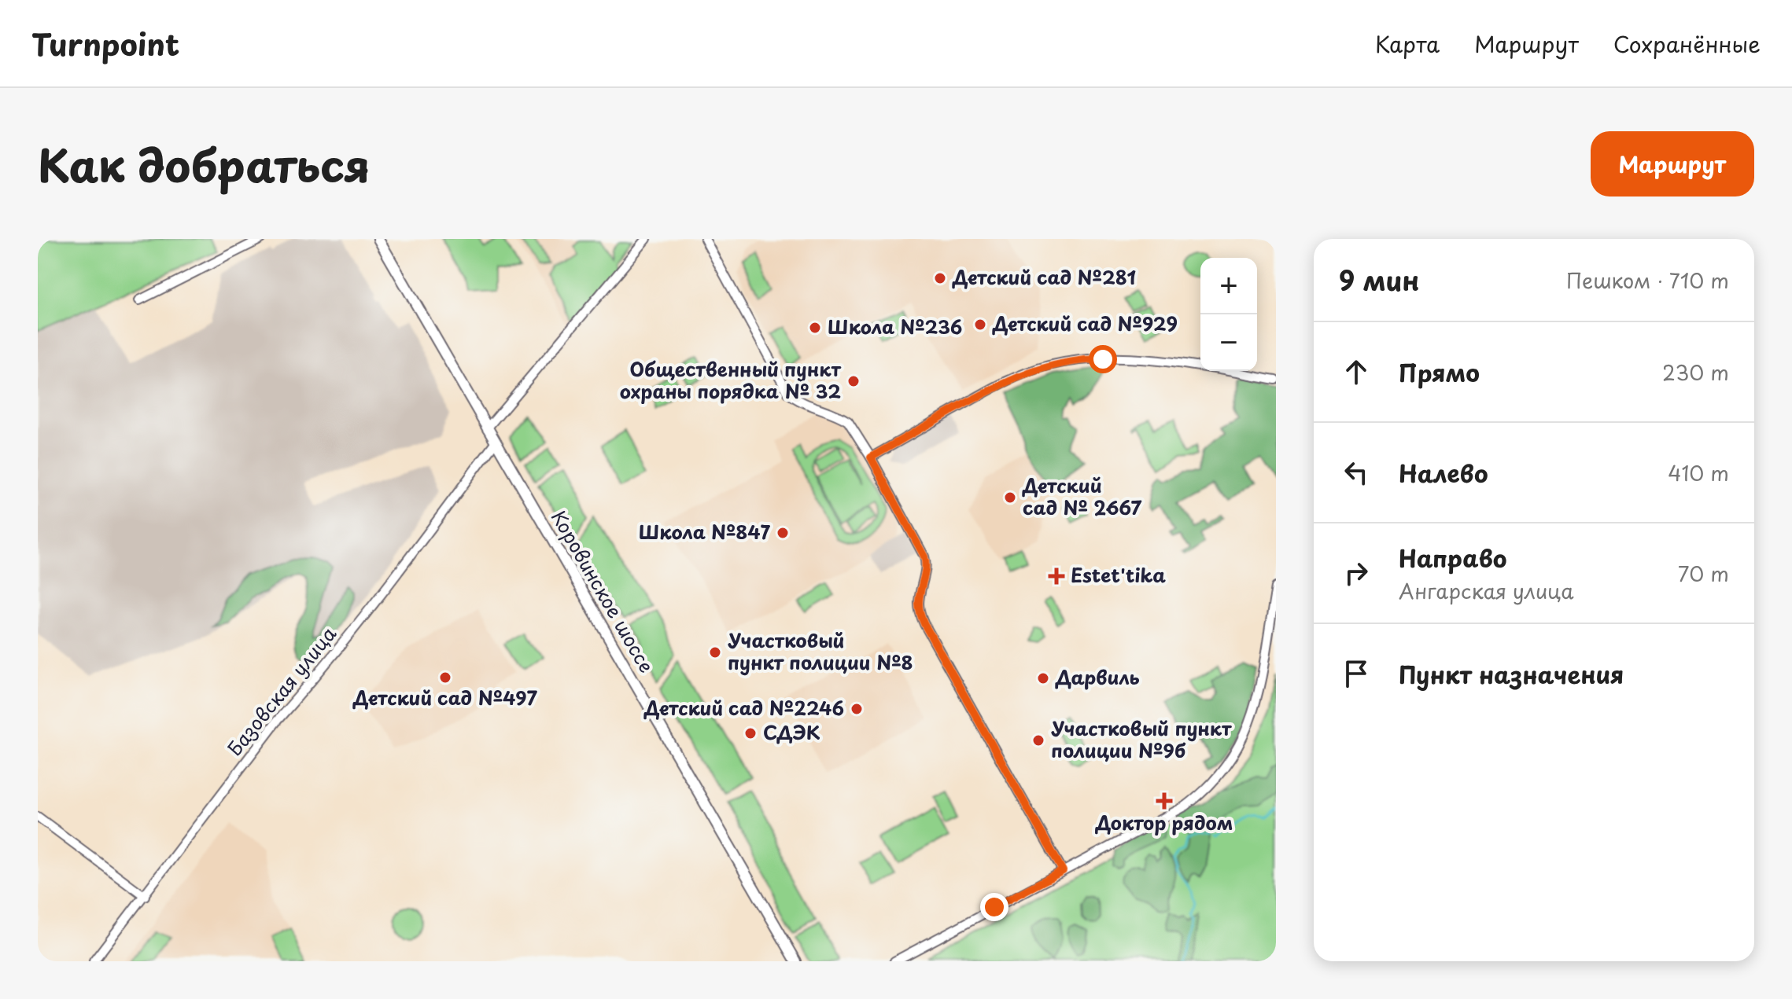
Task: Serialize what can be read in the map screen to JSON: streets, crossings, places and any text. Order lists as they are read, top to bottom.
{
  "streets": {
    "main road": ["Коровинское шоссе"],
    "street": ["Базовская улица"]
  },
  "crossings": [
    ["Коровинское шоссе", "Базовская улица"]
  ],
  "places": {
    "other": [
      "Детский сад №281",
      "Детский сад №929",
      "Школа №236",
      "Общественный пункт охраны порядка № 32",
      "Детский сад № 2667",
      "Школа №847",
      "Участковый пункт полиции №8",
      "Детский сад №497",
      "Дарвиль",
      "Детский сад №2246",
      "СДЭК",
      "Участковый пункт полиции №9б"
    ],
    "health": ["Estet'tika", "Доктор рядом"]
  },
  "page": {
    "header": "Turnpoint",
    "nav": ["Карта", "Маршрут", "Сохранённые"],
    "title": "Как добраться",
    "buttons": "Маршрут",
    "heading": ["9 мин", "Пешком · 710 m"],
    "map_buttons": ["+", "−"],
    "list": [
      ["Прямо", "230 m"],
      ["Налево", "410 m"],
      ["Направо", "Ангарская улица", "70 m"],
      "Пункт назначения"
    ]
  }
}
